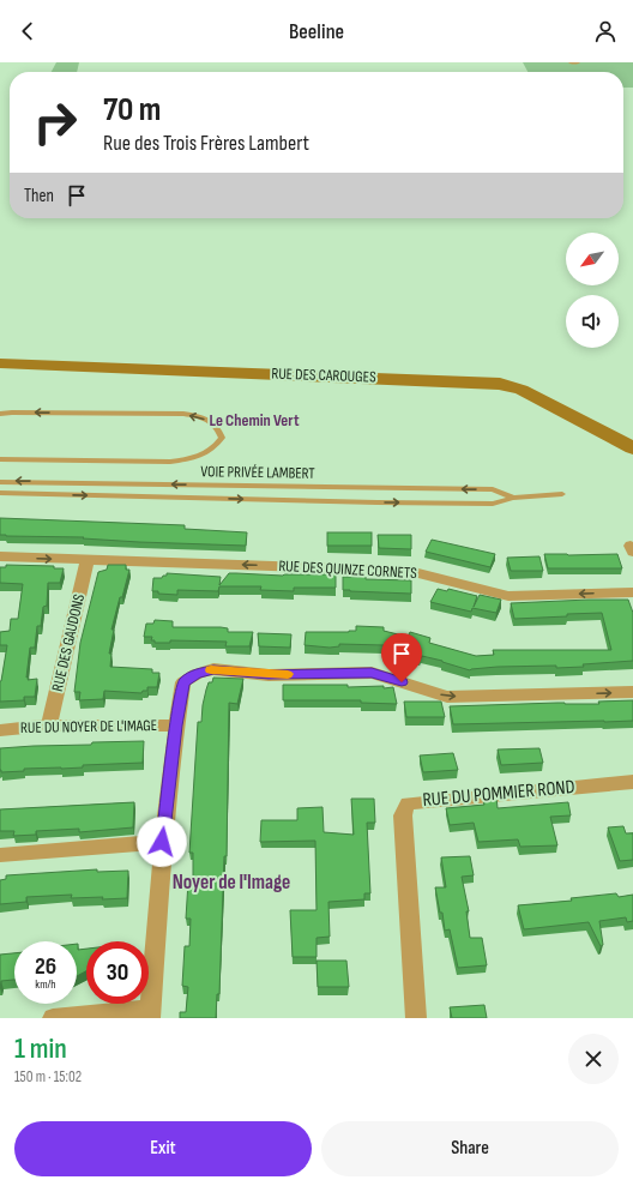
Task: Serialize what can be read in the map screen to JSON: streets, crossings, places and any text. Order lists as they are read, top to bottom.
{
  "streets": {
    "main road": ["RUE DES CAROUGES"],
    "street": [
      "RUE DES QUINZE CORNETS",
      "RUE DES GAUDONS",
      "RUE DU NOYER DE L'IMAGE",
      "RUE DU POMMIER ROND"
    ],
    "lane": ["VOIE PRIVÉE LAMBERT"]
  },
  "crossings": [
    ["RUE DES QUINZE CORNETS", "RUE DES GAUDONS"],
    ["RUE DES GAUDONS", "RUE DU NOYER DE L'IMAGE"]
  ],
  "districts": ["Le Chemin Vert", "Noyer de l'Image"],
  "north": "bottom left",
  "page": {
    "header": "Beeline",
    "turn": ["70 m", "Rue des Trois Frères Lambert"],
    "then": "Then",
    "speed": "26 km/h",
    "limit": "30",
    "heading": ["1 min", "150 m · 15:02"],
    "buttons": ["Exit", "Share"]
  }
}
